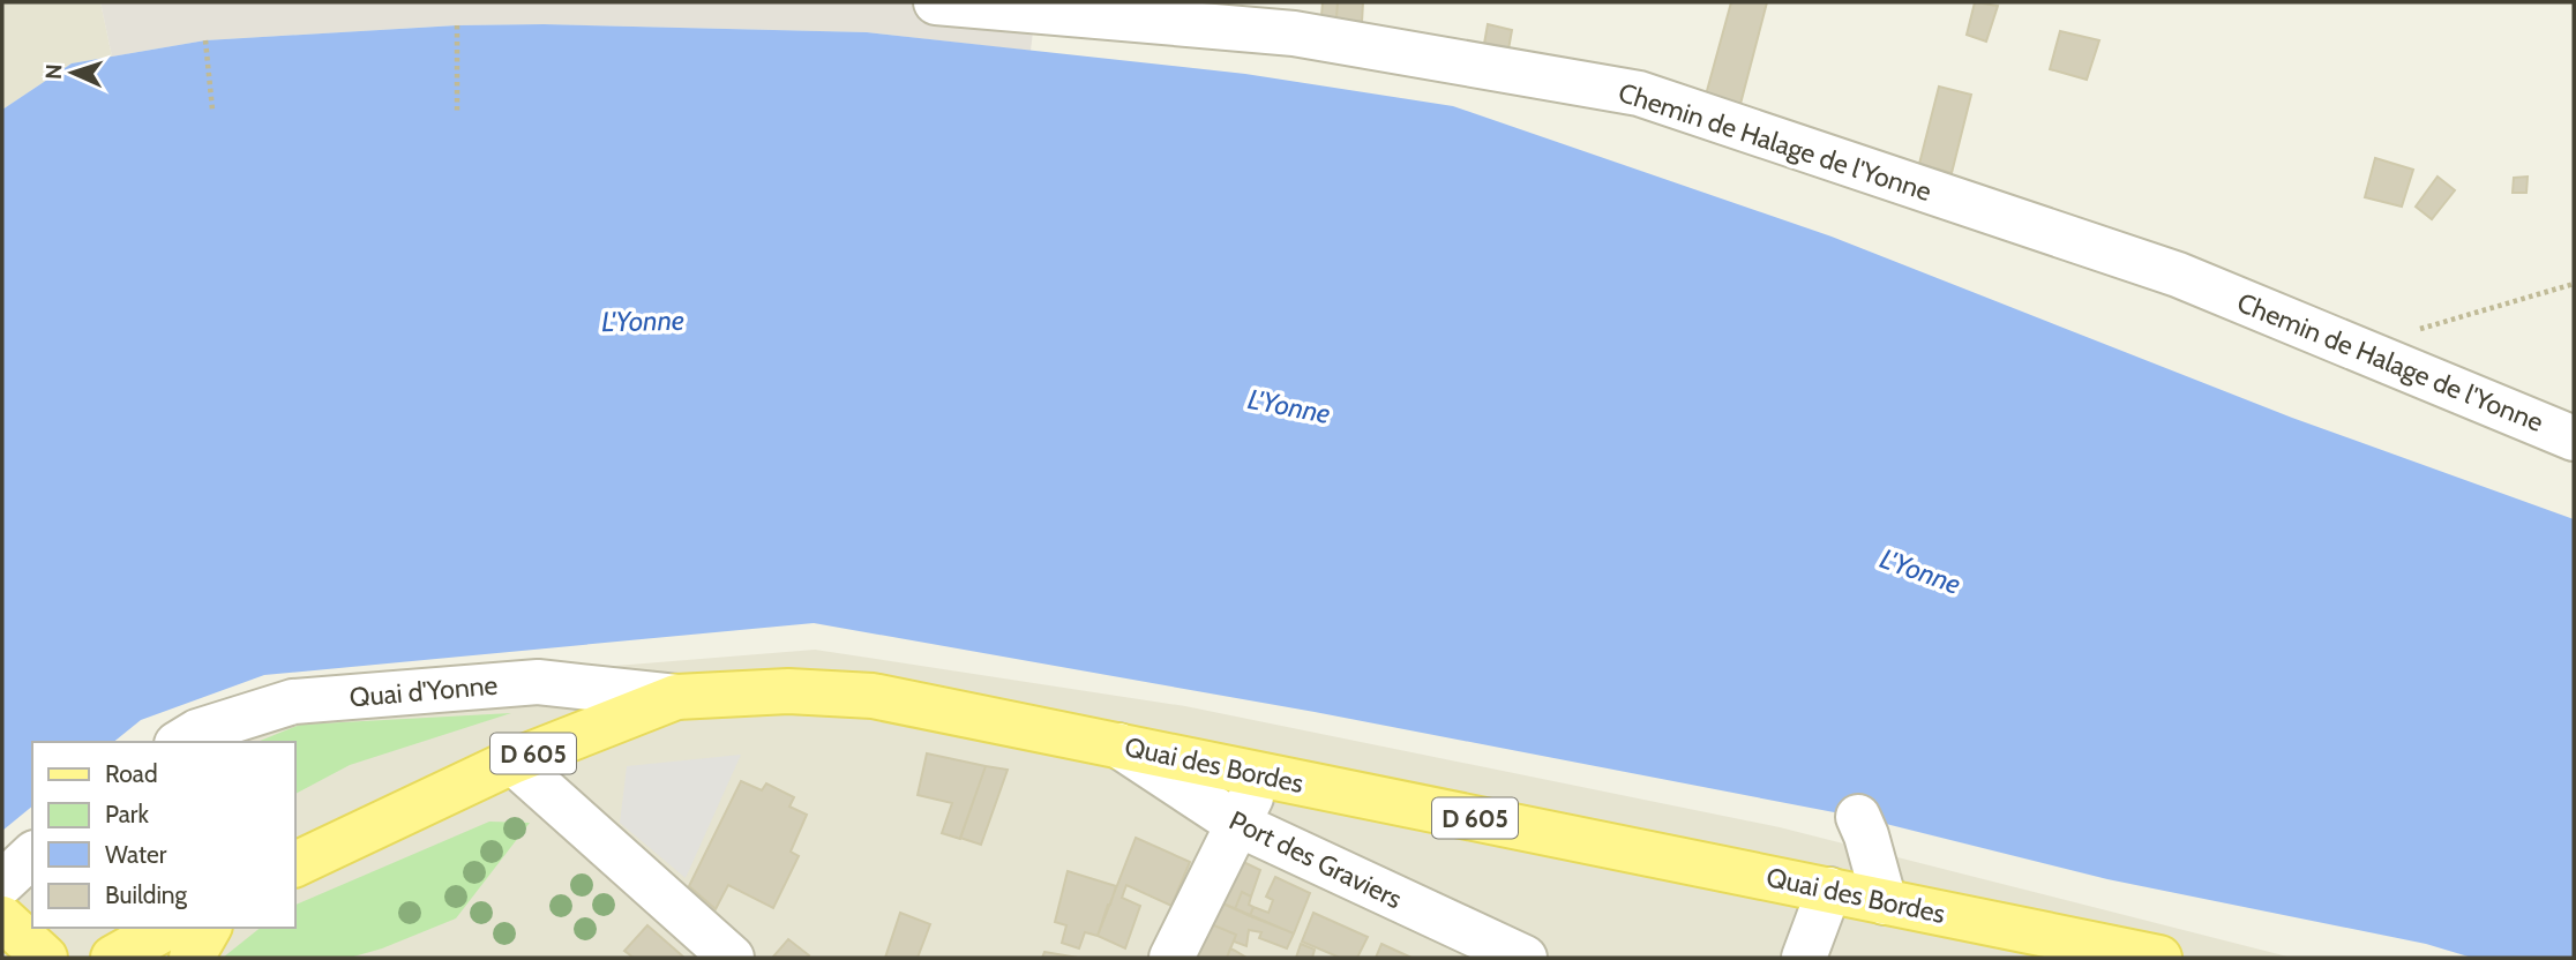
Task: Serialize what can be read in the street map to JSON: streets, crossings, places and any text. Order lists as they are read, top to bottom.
{
  "streets": {
    "main road": ["D 605", "Quai des Bordes"],
    "street": ["Chemin de Halage de l'Yonne", "Quai d'Yonne", "Port des Graviers"]
  },
  "crossings": [
    ["Quai d'Yonne", "Quai des Bordes"],
    ["Quai des Bordes", "Port des Graviers"]
  ],
  "water": ["L'Yonne"],
  "legend": [
    "Road",
    "Park",
    "Water",
    "Building"
  ],
  "north": "left"
}
